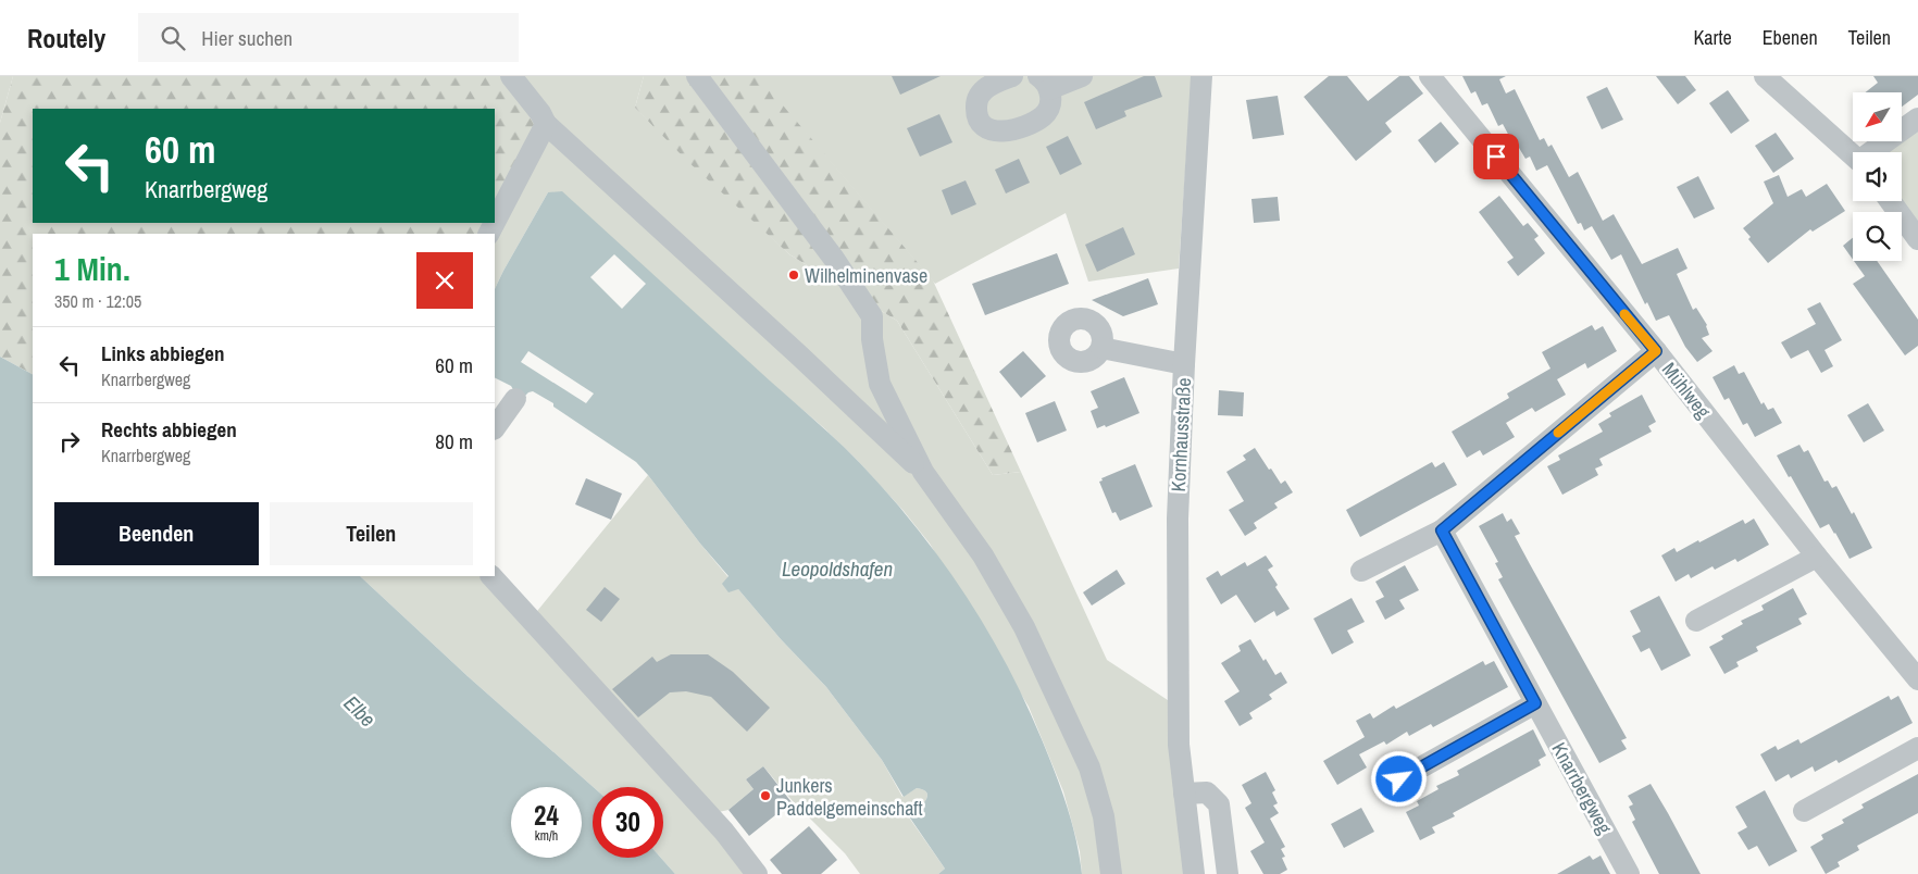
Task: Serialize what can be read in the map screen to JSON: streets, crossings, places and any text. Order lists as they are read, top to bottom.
{
  "streets": {
    "street": ["Mühlweg", "Kornhausstraße", "Knarrbergweg"]
  },
  "water": ["Leopoldshafen", "Elbe"],
  "places": ["Wilhelminenvase", "Junkers Paddelgemeinschaft"],
  "north": "bottom left",
  "page": {
    "header": "Routely",
    "search": "Hier suchen",
    "nav": ["Karte", "Ebenen", "Teilen"],
    "turn": ["60 m", "Knarrbergweg"],
    "heading": ["1 Min.", "350 m · 12:05"],
    "list": [
      {
        "name": "Links abbiegen",
        "note": "Knarrbergweg",
        "value": "60 m"
      },
      {
        "name": "Rechts abbiegen",
        "note": "Knarrbergweg",
        "value": "80 m"
      }
    ],
    "buttons": ["Beenden", "Teilen"],
    "speed": "24 km/h",
    "limit": "30"
  }
}
